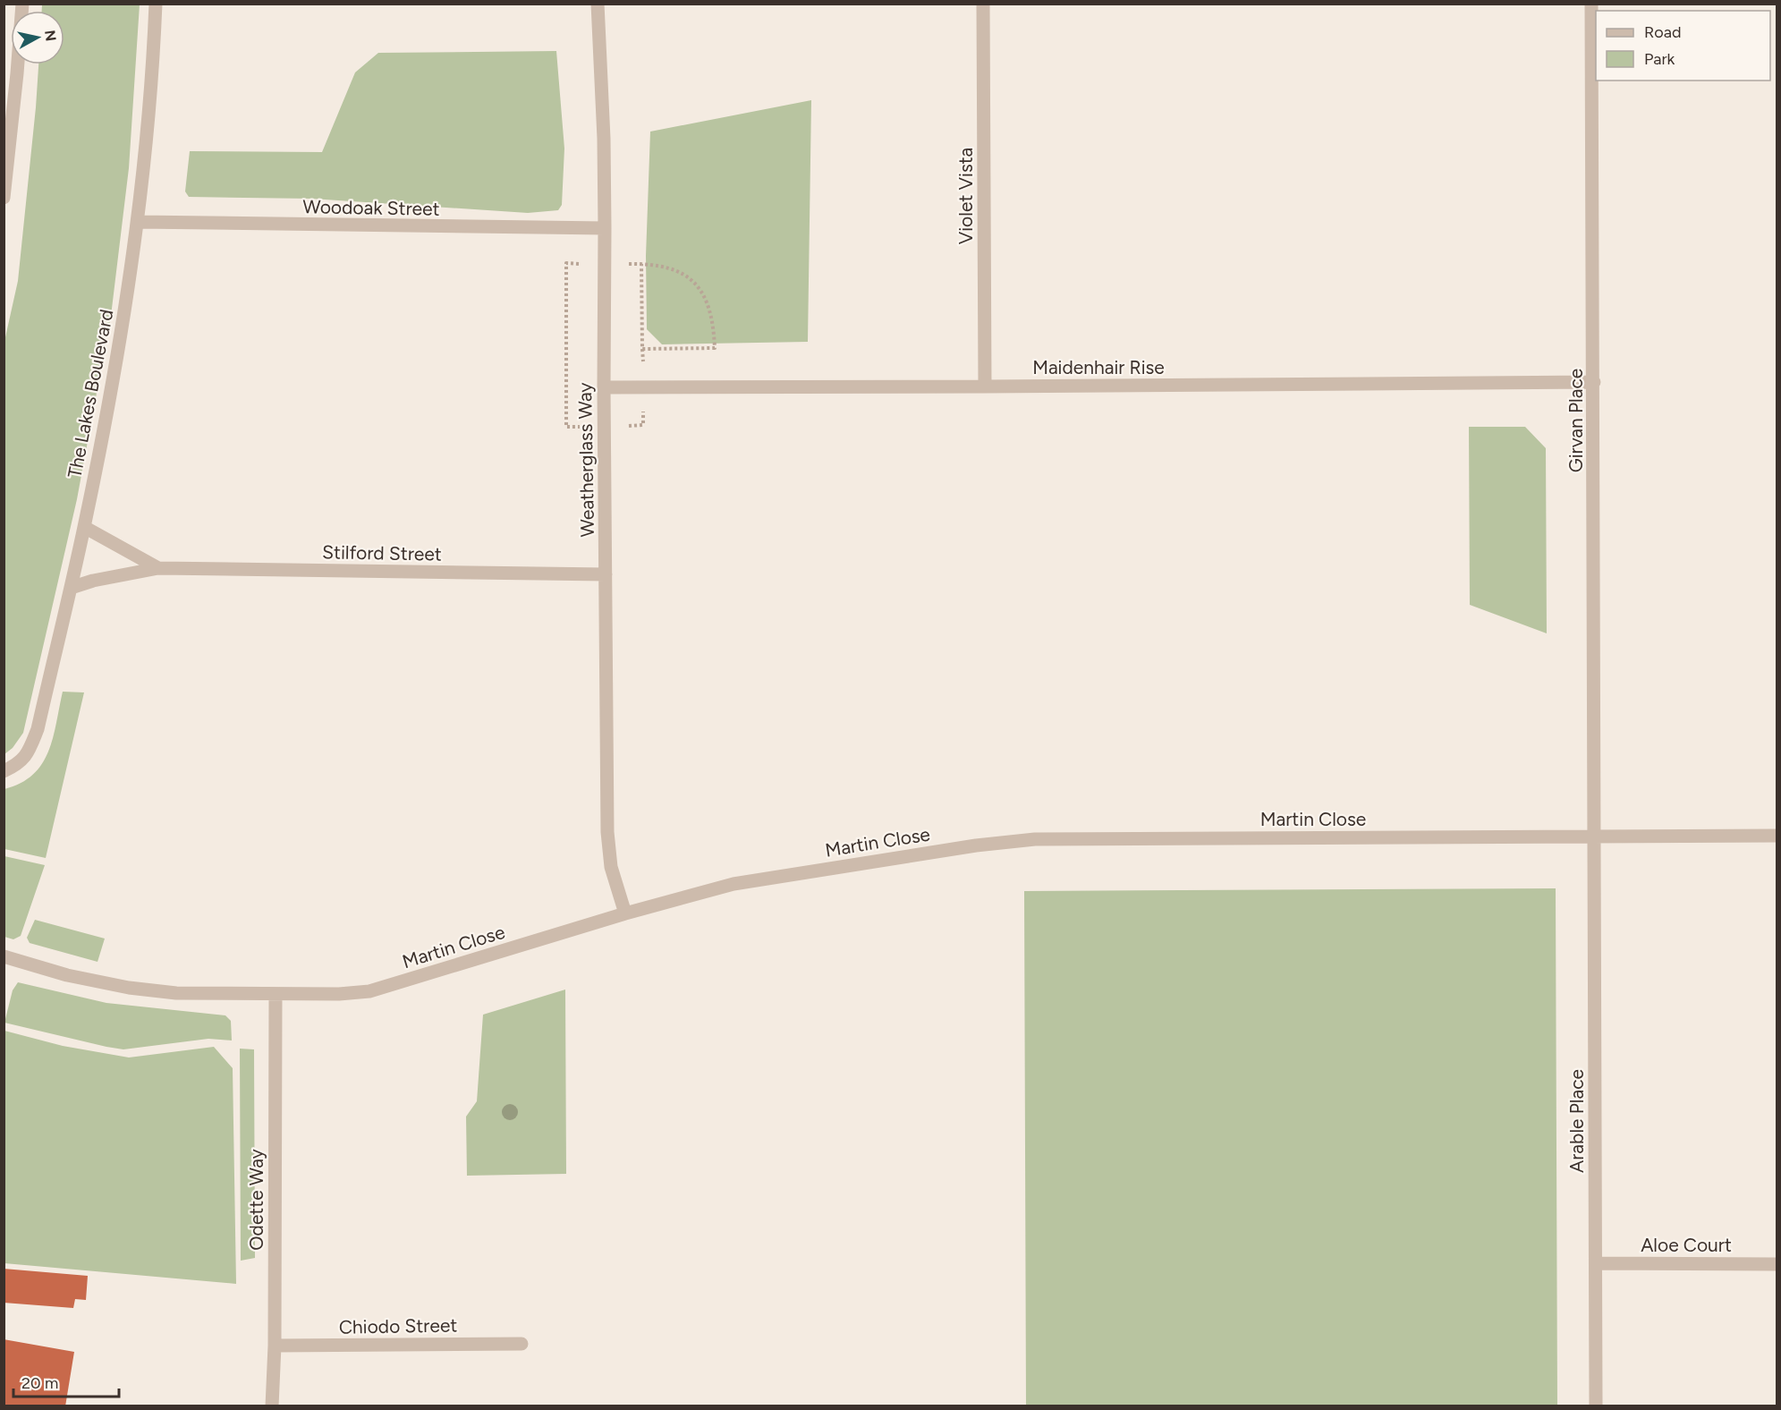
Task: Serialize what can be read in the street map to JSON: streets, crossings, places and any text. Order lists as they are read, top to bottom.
{
  "streets": {
    "street": [
      "Violet Vista",
      "Woodoak Street",
      "Maidenhair Rise",
      "The Lakes Boulevard",
      "Girvan Place",
      "Weatherglass Way",
      "Stilford Street",
      "Martin Close",
      "Arable Place",
      "Odette Way",
      "Aloe Court",
      "Chiodo Street"
    ]
  },
  "crossings": [
    ["Violet Vista", "Maidenhair Rise"],
    ["Woodoak Street", "The Lakes Boulevard"],
    ["Woodoak Street", "Weatherglass Way"],
    ["Maidenhair Rise", "Girvan Place"],
    ["Maidenhair Rise", "Weatherglass Way"],
    ["The Lakes Boulevard", "Stilford Street"],
    ["Girvan Place", "Martin Close"],
    ["Girvan Place", "Arable Place"],
    ["Weatherglass Way", "Stilford Street"],
    ["Weatherglass Way", "Martin Close"],
    ["Martin Close", "Arable Place"],
    ["Martin Close", "Odette Way"],
    ["Arable Place", "Aloe Court"],
    ["Odette Way", "Chiodo Street"]
  ],
  "legend": ["Road", "Park"],
  "scale_bar": "20 m",
  "north": "right"
}
